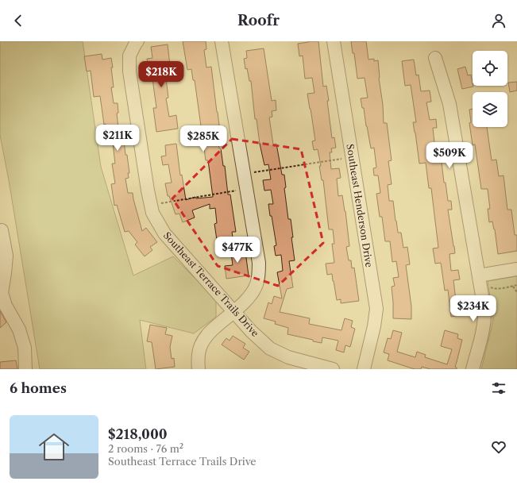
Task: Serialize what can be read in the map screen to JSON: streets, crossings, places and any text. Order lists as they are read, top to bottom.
{
  "streets": {
    "street": ["Southeast Henderson Drive", "Southeast Terrace Trails Drive"]
  },
  "page": {
    "header": "Roofr",
    "price": [
      "$218K",
      "$211K",
      "$285K",
      "$509K",
      "$477K",
      "$234K"
    ],
    "heading": "6 homes",
    "list": [
      {
        "name": "$218,000",
        "note": "2 rooms · 76 m² · Southeast Terrace Trails Drive"
      }
    ]
  }
}
